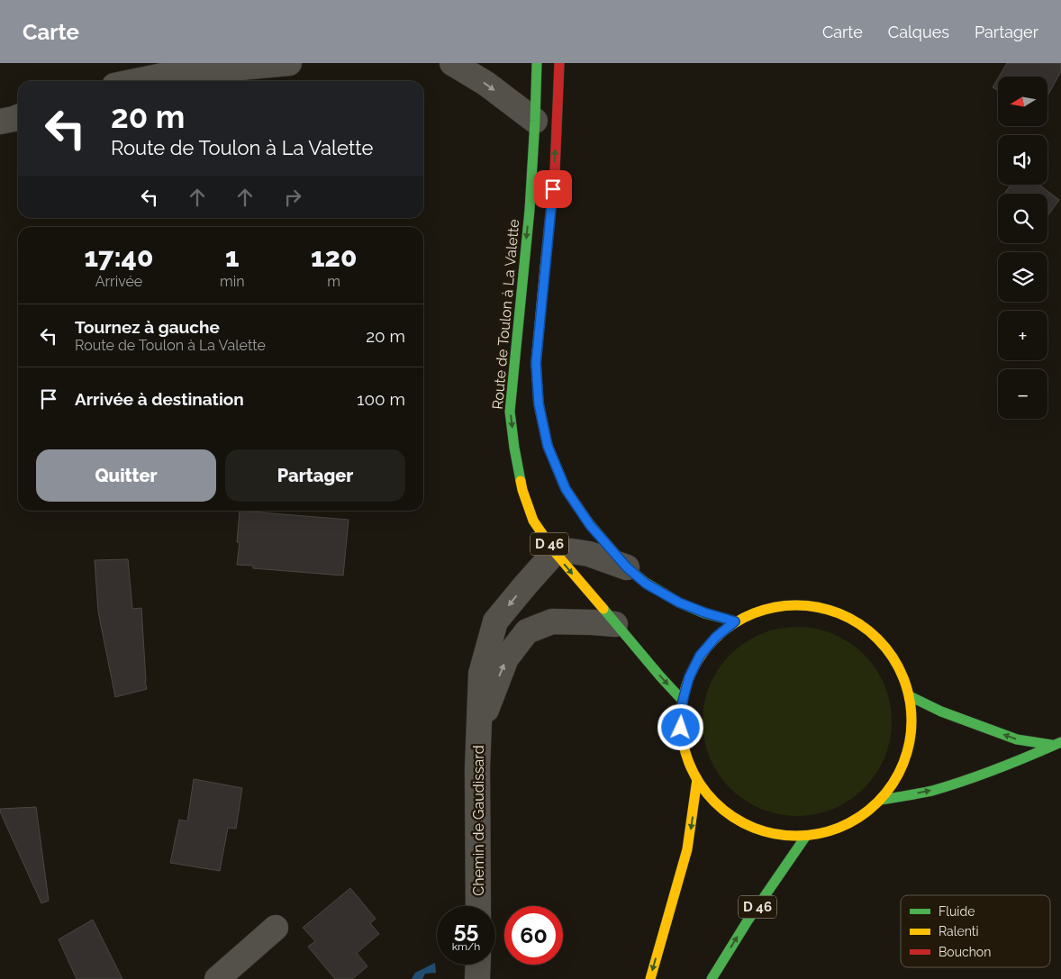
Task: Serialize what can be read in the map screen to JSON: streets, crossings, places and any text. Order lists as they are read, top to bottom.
{
  "streets": {
    "main road": ["Route de Toulon à La Valette", "D 46"],
    "street": ["Chemin de Gaudissard"]
  },
  "crossings": [
    ["Route de Toulon à La Valette", "Chemin de Gaudissard"]
  ],
  "one_way": ["Chemin de Gaudissard"],
  "legend": ["Fluide", "Ralenti", "Bouchon"],
  "north": "left",
  "page": {
    "header": "Carte",
    "nav": ["Carte", "Calques", "Partager"],
    "map_buttons": ["+", "−"],
    "turn": ["20 m", "Route de Toulon à La Valette"],
    "eta": [
      "17:40",
      "Arrivée",
      "1",
      "min",
      "120",
      "m"
    ],
    "list": [
      {
        "name": "Tournez à gauche",
        "note": "Route de Toulon à La Valette",
        "value": "20 m"
      },
      {
        "name": "Arrivée à destination",
        "value": "100 m"
      }
    ],
    "buttons": ["Quitter", "Partager"],
    "speed": "55 km/h",
    "limit": "60"
  }
}
